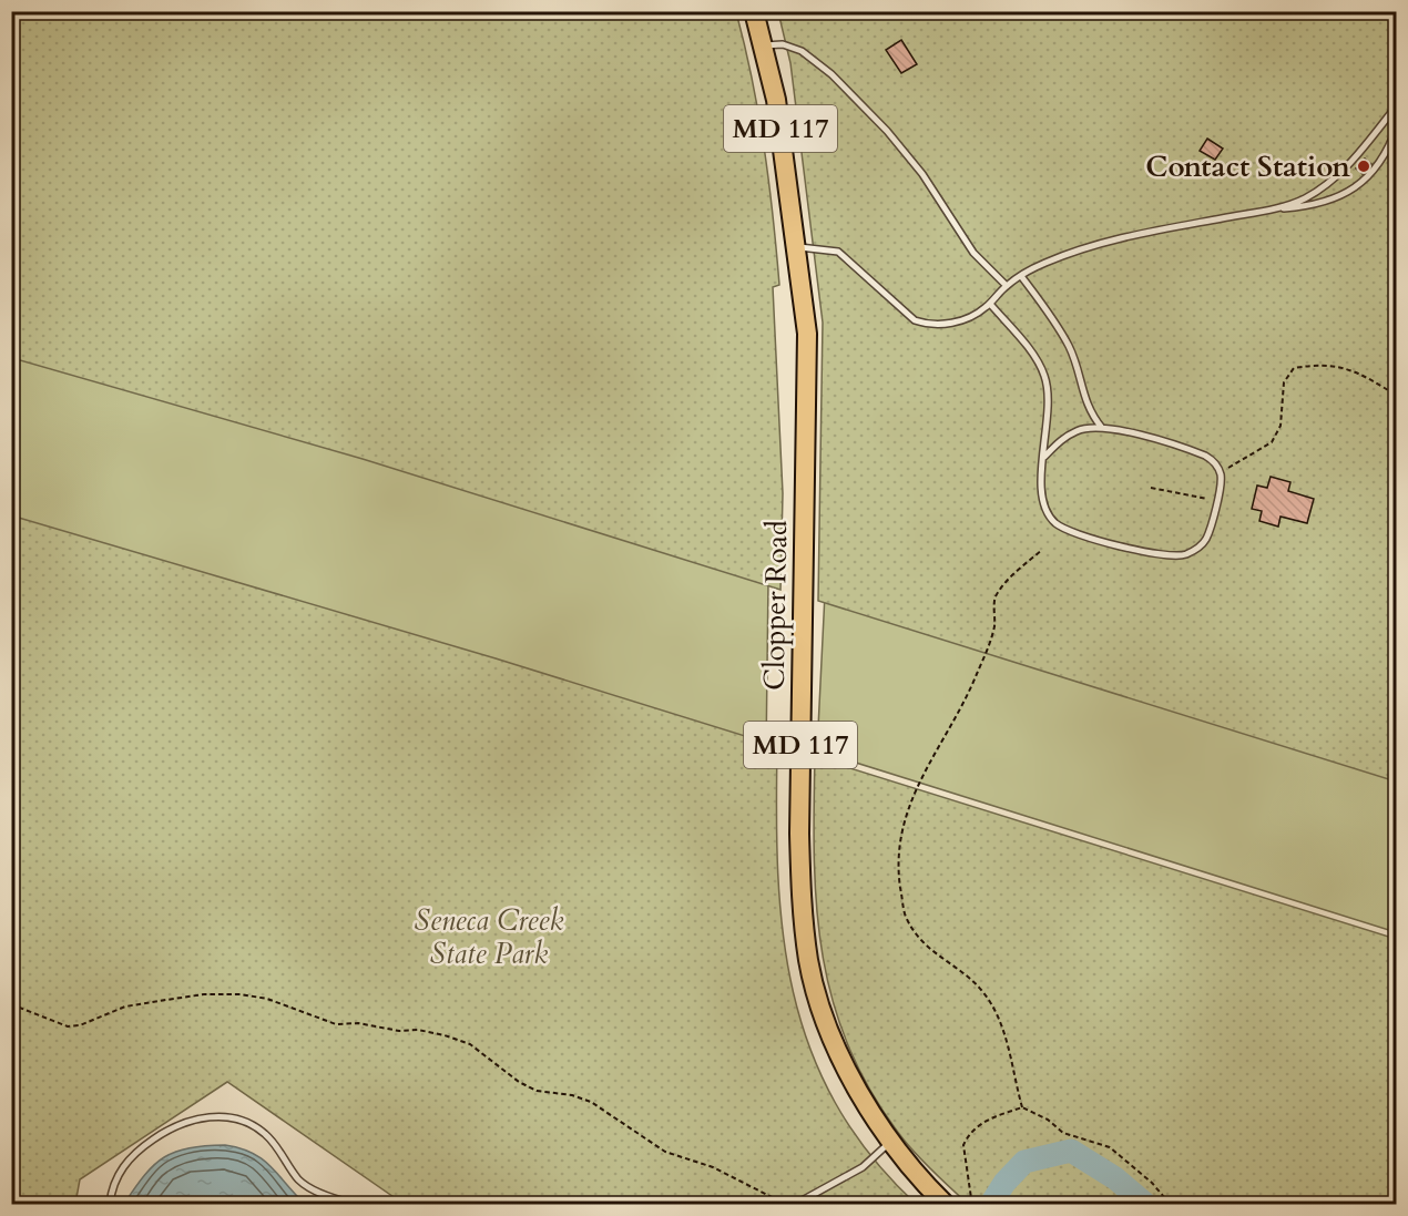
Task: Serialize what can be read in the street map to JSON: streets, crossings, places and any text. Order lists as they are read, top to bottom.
{
  "streets": {
    "main road": ["MD 117", "Clopper Road"]
  },
  "parks": ["Seneca Creek State Park"],
  "places": ["Contact Station"]
}
